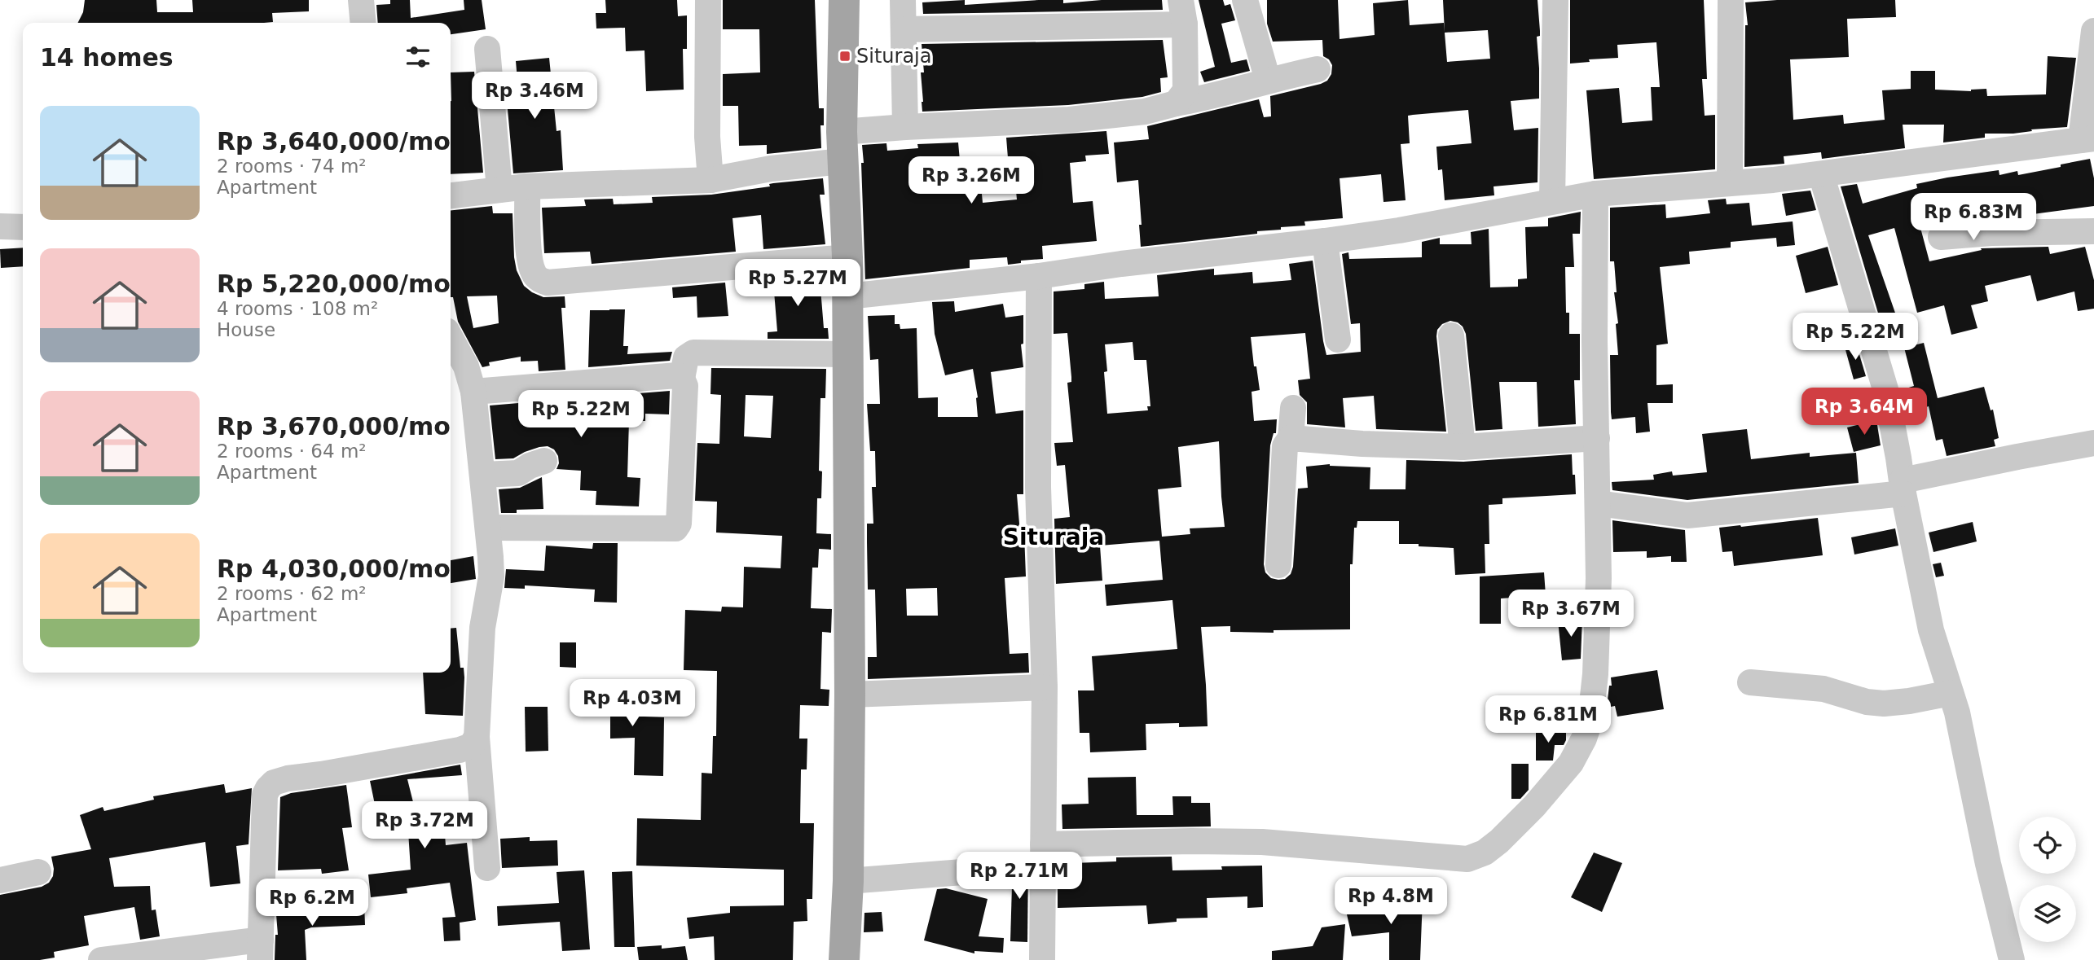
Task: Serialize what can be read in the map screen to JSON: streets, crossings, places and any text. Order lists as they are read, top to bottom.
{
  "districts": ["Situraja"],
  "places": {
    "transit": ["Situraja"]
  },
  "page": {
    "heading": "14 homes",
    "price": [
      "Rp 3.46M",
      "Rp 3.26M",
      "Rp 6.83M",
      "Rp 5.27M",
      "Rp 5.22M",
      "Rp 3.64M",
      "Rp 5.22M",
      "Rp 3.67M",
      "Rp 4.03M",
      "Rp 6.81M",
      "Rp 3.72M",
      "Rp 2.71M",
      "Rp 4.8M",
      "Rp 6.2M"
    ],
    "list": [
      {
        "name": "Rp 3,640,000/mo",
        "note": "2 rooms · 74 m² · Apartment"
      },
      {
        "name": "Rp 5,220,000/mo",
        "note": "4 rooms · 108 m² · House"
      },
      {
        "name": "Rp 3,670,000/mo",
        "note": "2 rooms · 64 m² · Apartment"
      },
      {
        "name": "Rp 4,030,000/mo",
        "note": "2 rooms · 62 m² · Apartment"
      }
    ]
  }
}
